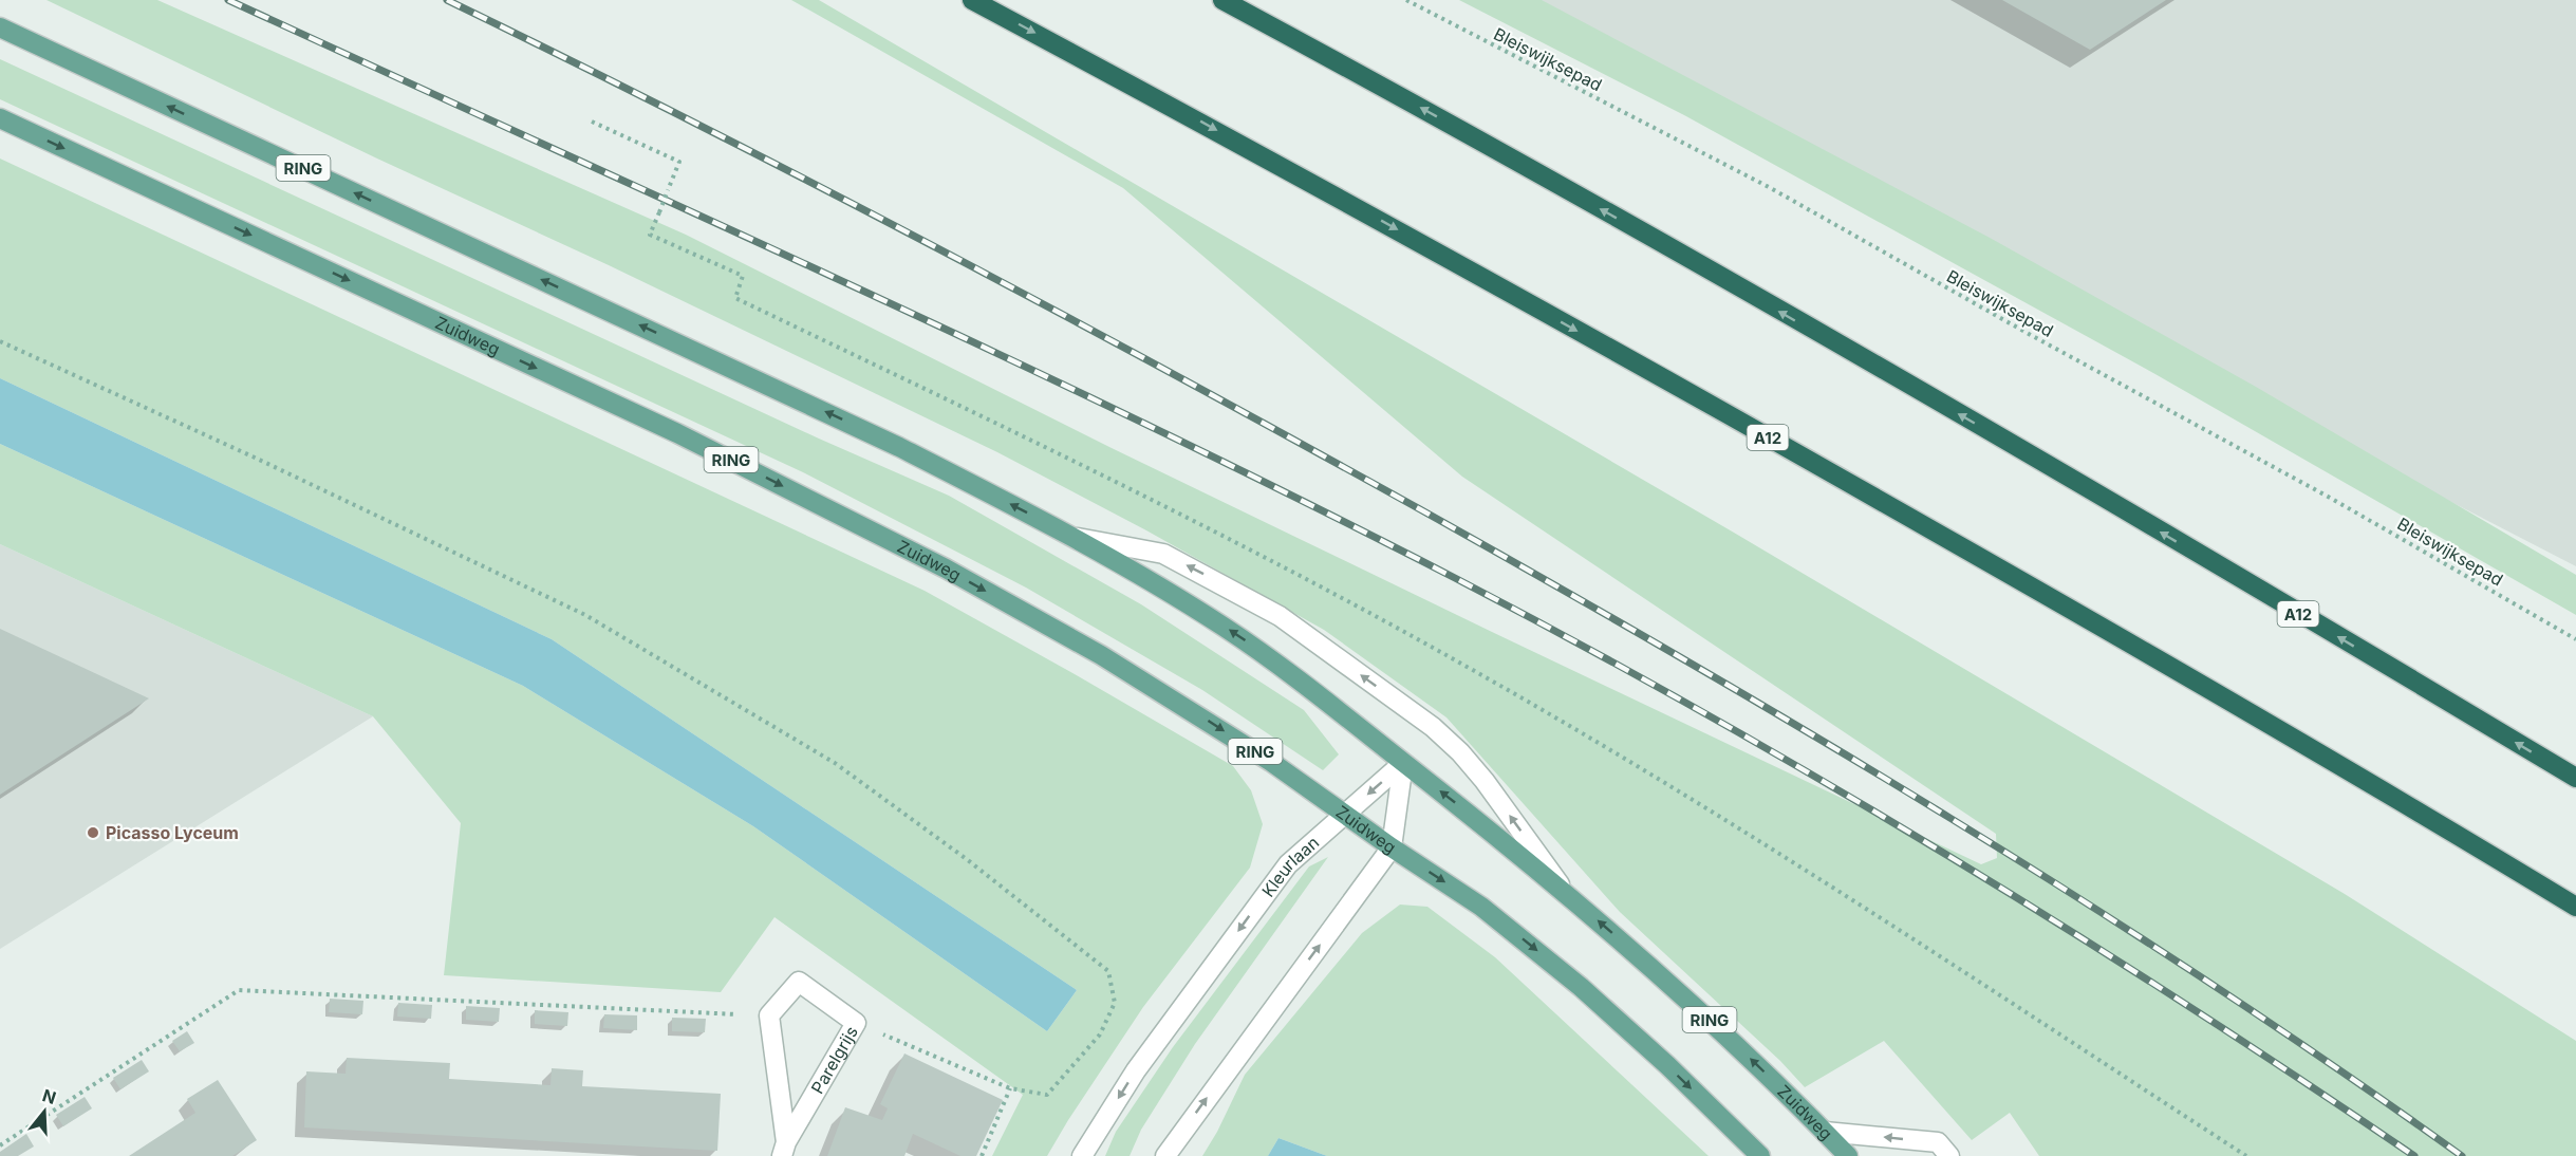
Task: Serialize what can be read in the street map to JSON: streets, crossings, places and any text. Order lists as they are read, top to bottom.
{
  "streets": {
    "highway": ["A12"],
    "main road": ["RING", "Zuidweg"],
    "street": ["Kleurlaan", "Parelgrijs"],
    "path": ["Bleiswijksepad"]
  },
  "crossings": [
    ["Zuidweg", "Kleurlaan"]
  ],
  "places": ["Picasso Lyceum"],
  "north": "top"
}
